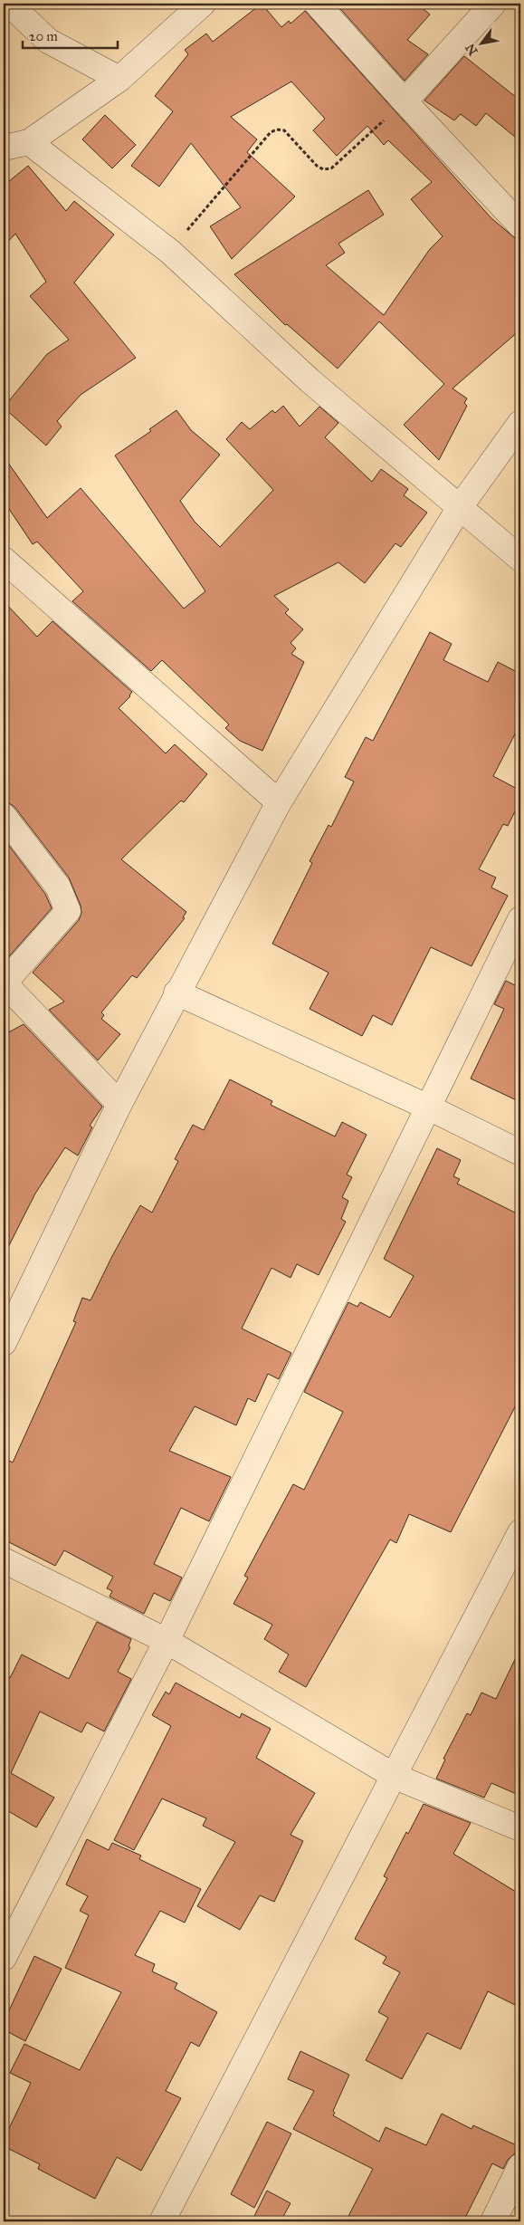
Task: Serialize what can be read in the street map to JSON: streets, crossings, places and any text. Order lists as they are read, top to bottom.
{
  "scale_bar": "20 m",
  "north": "bottom left"
}
